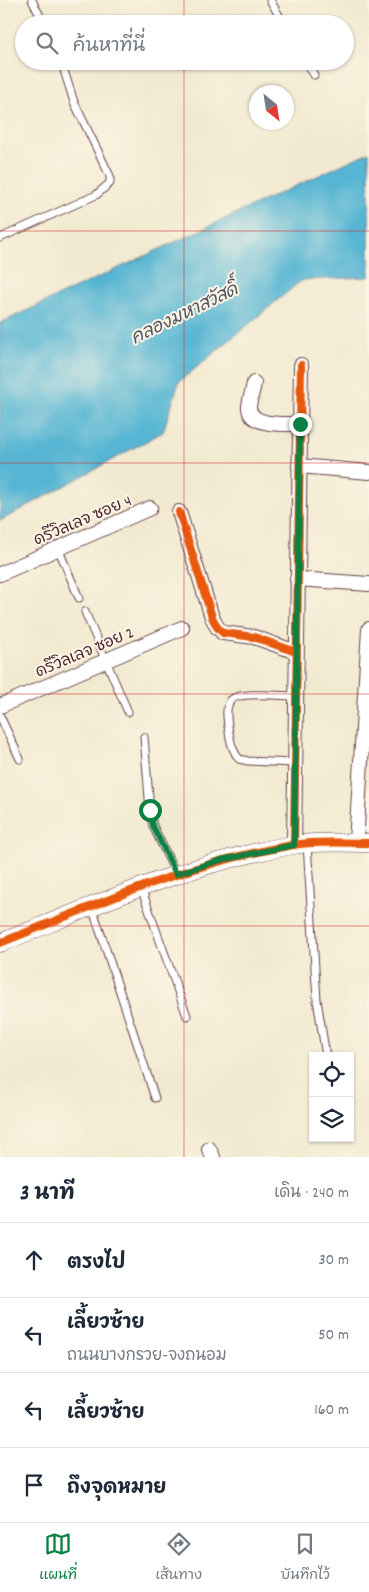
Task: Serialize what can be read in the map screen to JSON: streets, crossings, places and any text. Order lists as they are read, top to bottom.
{
  "streets": {
    "street": ["ดรีวิลเลจ ซอย 4", "ดรีวิลเลจ ซอย 2"]
  },
  "water": ["คลองมหาสวัสดิ์"],
  "north": "bottom right",
  "page": {
    "search": "ค้นหาที่นี่",
    "heading": ["3 นาที", "เดิน · 240 m"],
    "list": [
      ["ตรงไป", "30 m"],
      ["เลี้ยวซ้าย", "ถนนบางกรวย-จงถนอม", "50 m"],
      ["เลี้ยวซ้าย", "160 m"],
      "ถึงจุดหมาย"
    ],
    "nav": ["แผนที่", "เส้นทาง", "บันทึกไว้"]
  }
}
